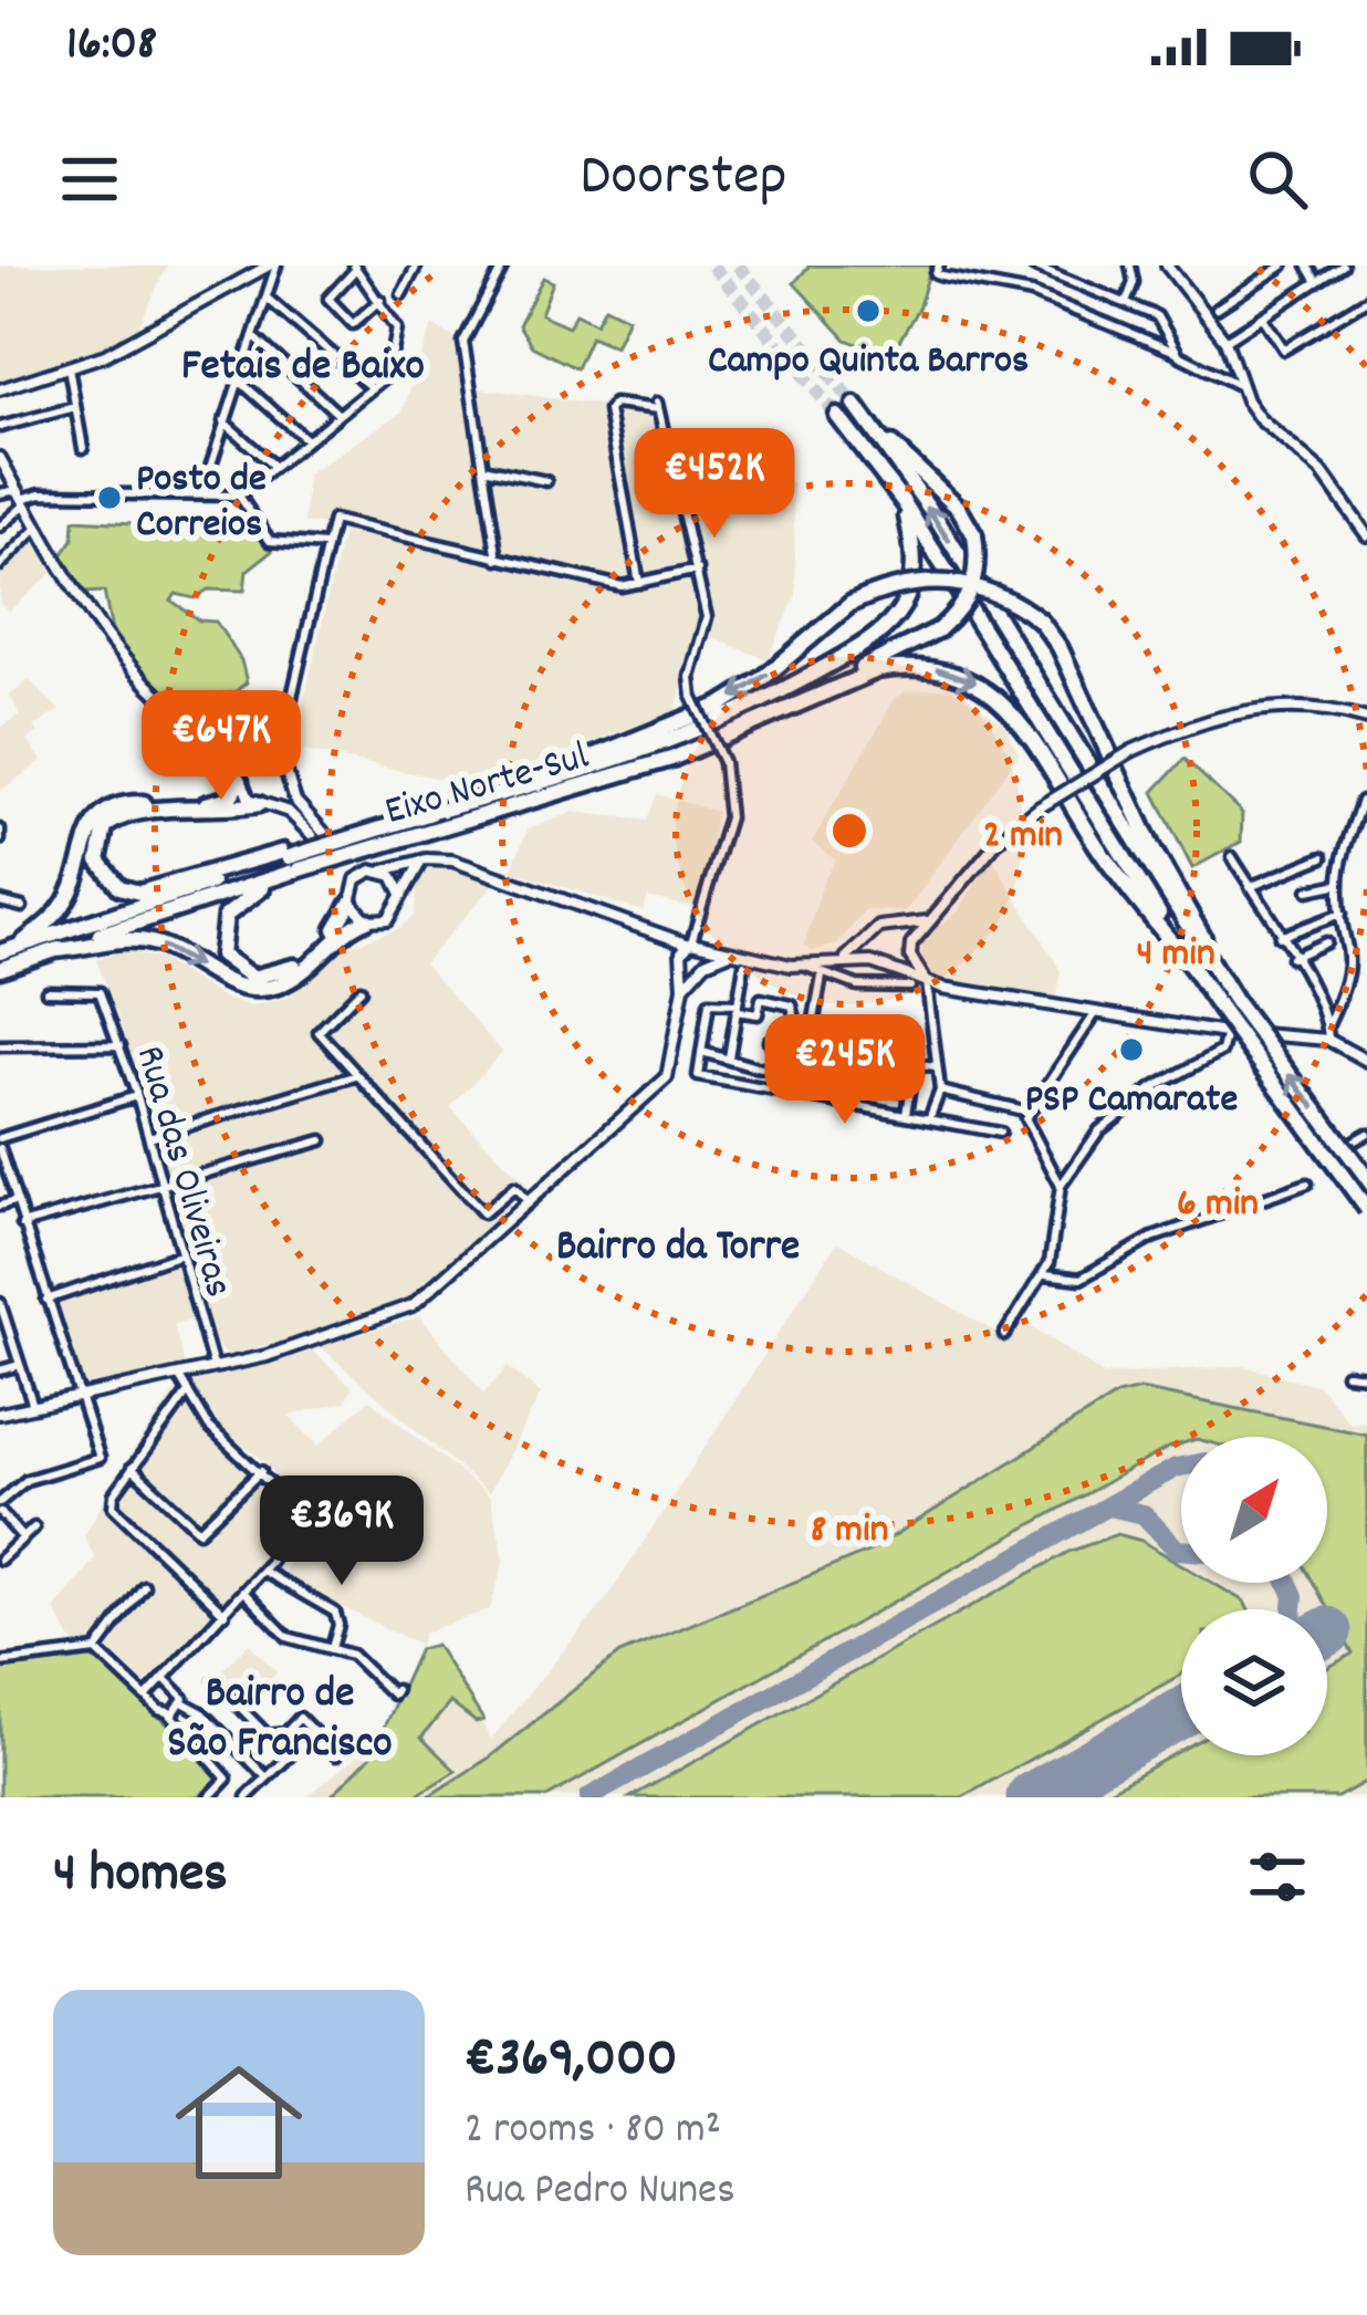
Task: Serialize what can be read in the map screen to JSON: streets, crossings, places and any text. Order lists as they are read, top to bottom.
{
  "streets": {
    "highway": ["Eixo Norte-Sul"],
    "street": ["Rua das Oliveiras"]
  },
  "districts": ["Fetais de Baixo", "Bairro da Torre", "Bairro de São Francisco"],
  "places": ["Campo Quinta Barros", "Posto de Correios", "PSP Camarate"],
  "north": "top right",
  "page": {
    "status": "16:08",
    "header": "Doorstep",
    "price": [
      "€452K",
      "€647K",
      "€245K",
      "€369K"
    ],
    "heading": "4 homes",
    "list": [
      {
        "name": "€369,000",
        "note": "2 rooms · 80 m² · Rua Pedro Nunes"
      }
    ]
  },
  "rings": [
    "2 min",
    "4 min",
    "6 min",
    "8 min"
  ]
}
